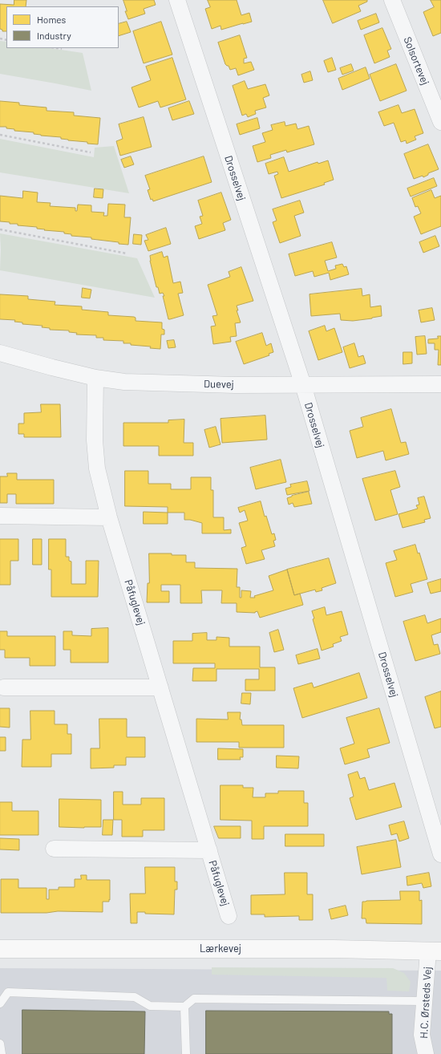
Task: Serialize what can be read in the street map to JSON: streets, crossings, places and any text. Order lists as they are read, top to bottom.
{
  "streets": {
    "street": [
      "Solsortevej",
      "Drosselvej",
      "Duevej",
      "Påfuglevej",
      "Lærkevej",
      "H.C. Ørsteds Vej"
    ]
  },
  "crossings": [
    ["Drosselvej", "Duevej"],
    ["Duevej", "Påfuglevej"],
    ["Lærkevej", "H.C. Ørsteds Vej"]
  ],
  "legend": ["Homes", "Industry"]
}
